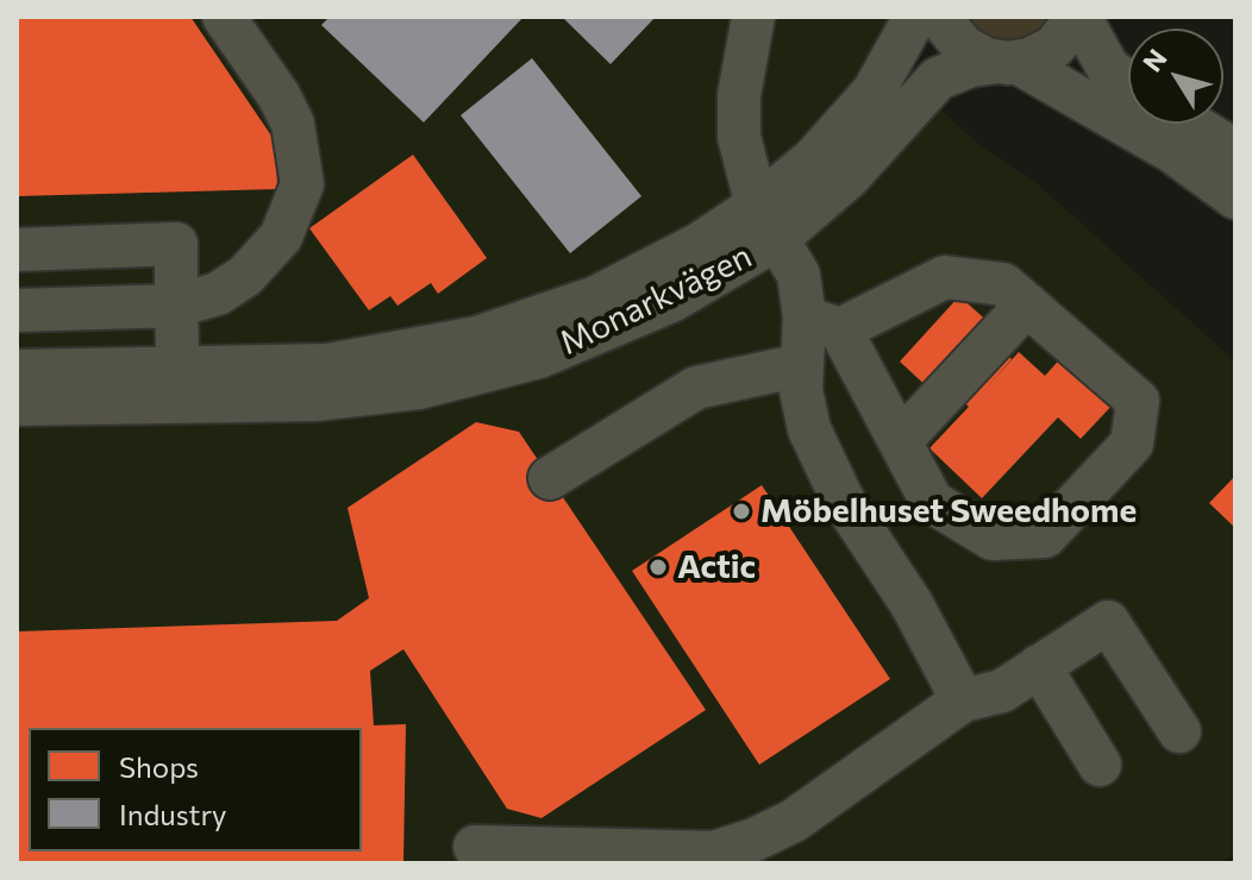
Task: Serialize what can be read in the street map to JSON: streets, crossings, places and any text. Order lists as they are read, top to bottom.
{
  "streets": {
    "street": ["Monarkvägen"]
  },
  "places": ["Möbelhuset Sweedhome", "Actic"],
  "legend": ["Shops", "Industry"],
  "north": "top left"
}
